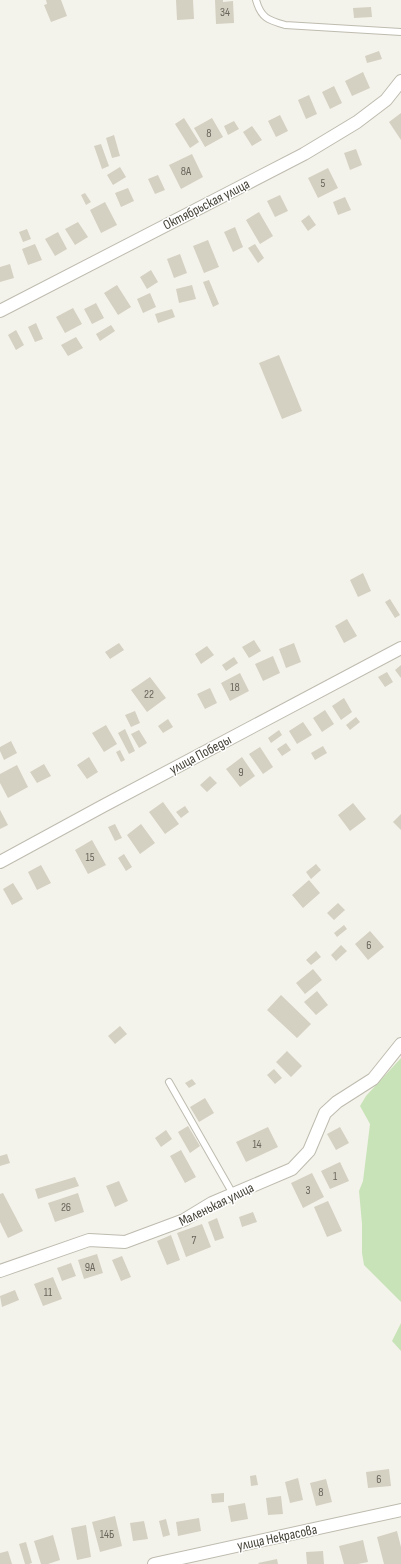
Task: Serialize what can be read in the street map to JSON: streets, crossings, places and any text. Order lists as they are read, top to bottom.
{
  "streets": {
    "street": [
      "Октябрьская улица",
      "улица Победы",
      "Маленькая улица",
      "улица Некрасова"
    ]
  },
  "house_numbers": [
    "34",
    "8",
    "8А",
    "5",
    "18",
    "22",
    "9",
    "15",
    "6",
    "14",
    "1",
    "3",
    "26",
    "7",
    "9А",
    "11",
    "6",
    "8",
    "14Б"
  ]
}
